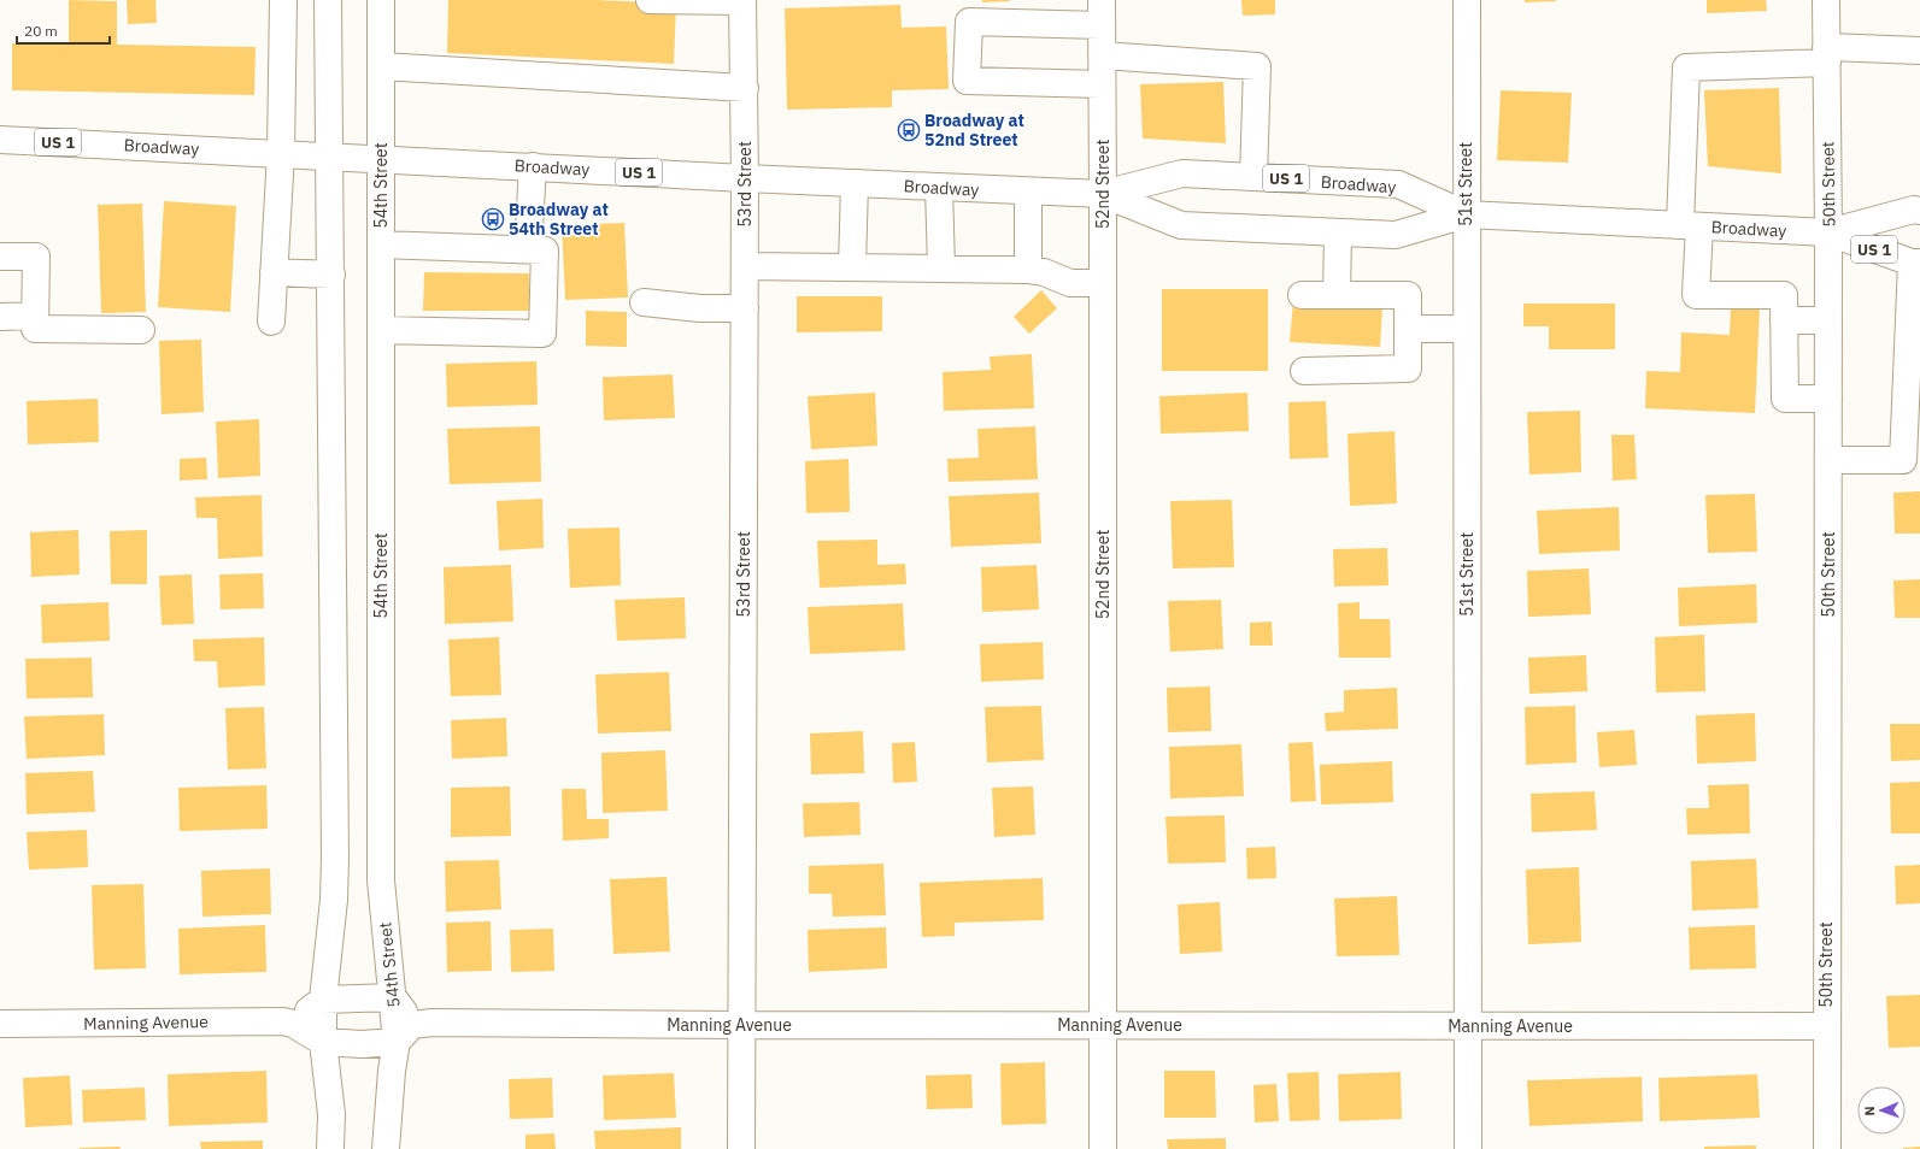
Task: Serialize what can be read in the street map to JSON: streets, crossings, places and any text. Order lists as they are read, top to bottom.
{
  "streets": {
    "street": [
      "US 1",
      "Broadway",
      "53rd Street",
      "52nd Street",
      "51st Street",
      "50th Street",
      "54th Street",
      "Manning Avenue"
    ]
  },
  "crossings": [
    ["Broadway", "53rd Street"],
    ["Broadway", "52nd Street"],
    ["Broadway", "51st Street"],
    ["Broadway", "50th Street"],
    ["Broadway", "54th Street"],
    ["53rd Street", "Manning Avenue"],
    ["52nd Street", "Manning Avenue"],
    ["51st Street", "Manning Avenue"],
    ["50th Street", "Manning Avenue"]
  ],
  "places": {
    "bus stop": ["Broadway at 52nd Street", "Broadway at 54th Street"]
  },
  "scale_bar": "20 m",
  "north": "left"
}
